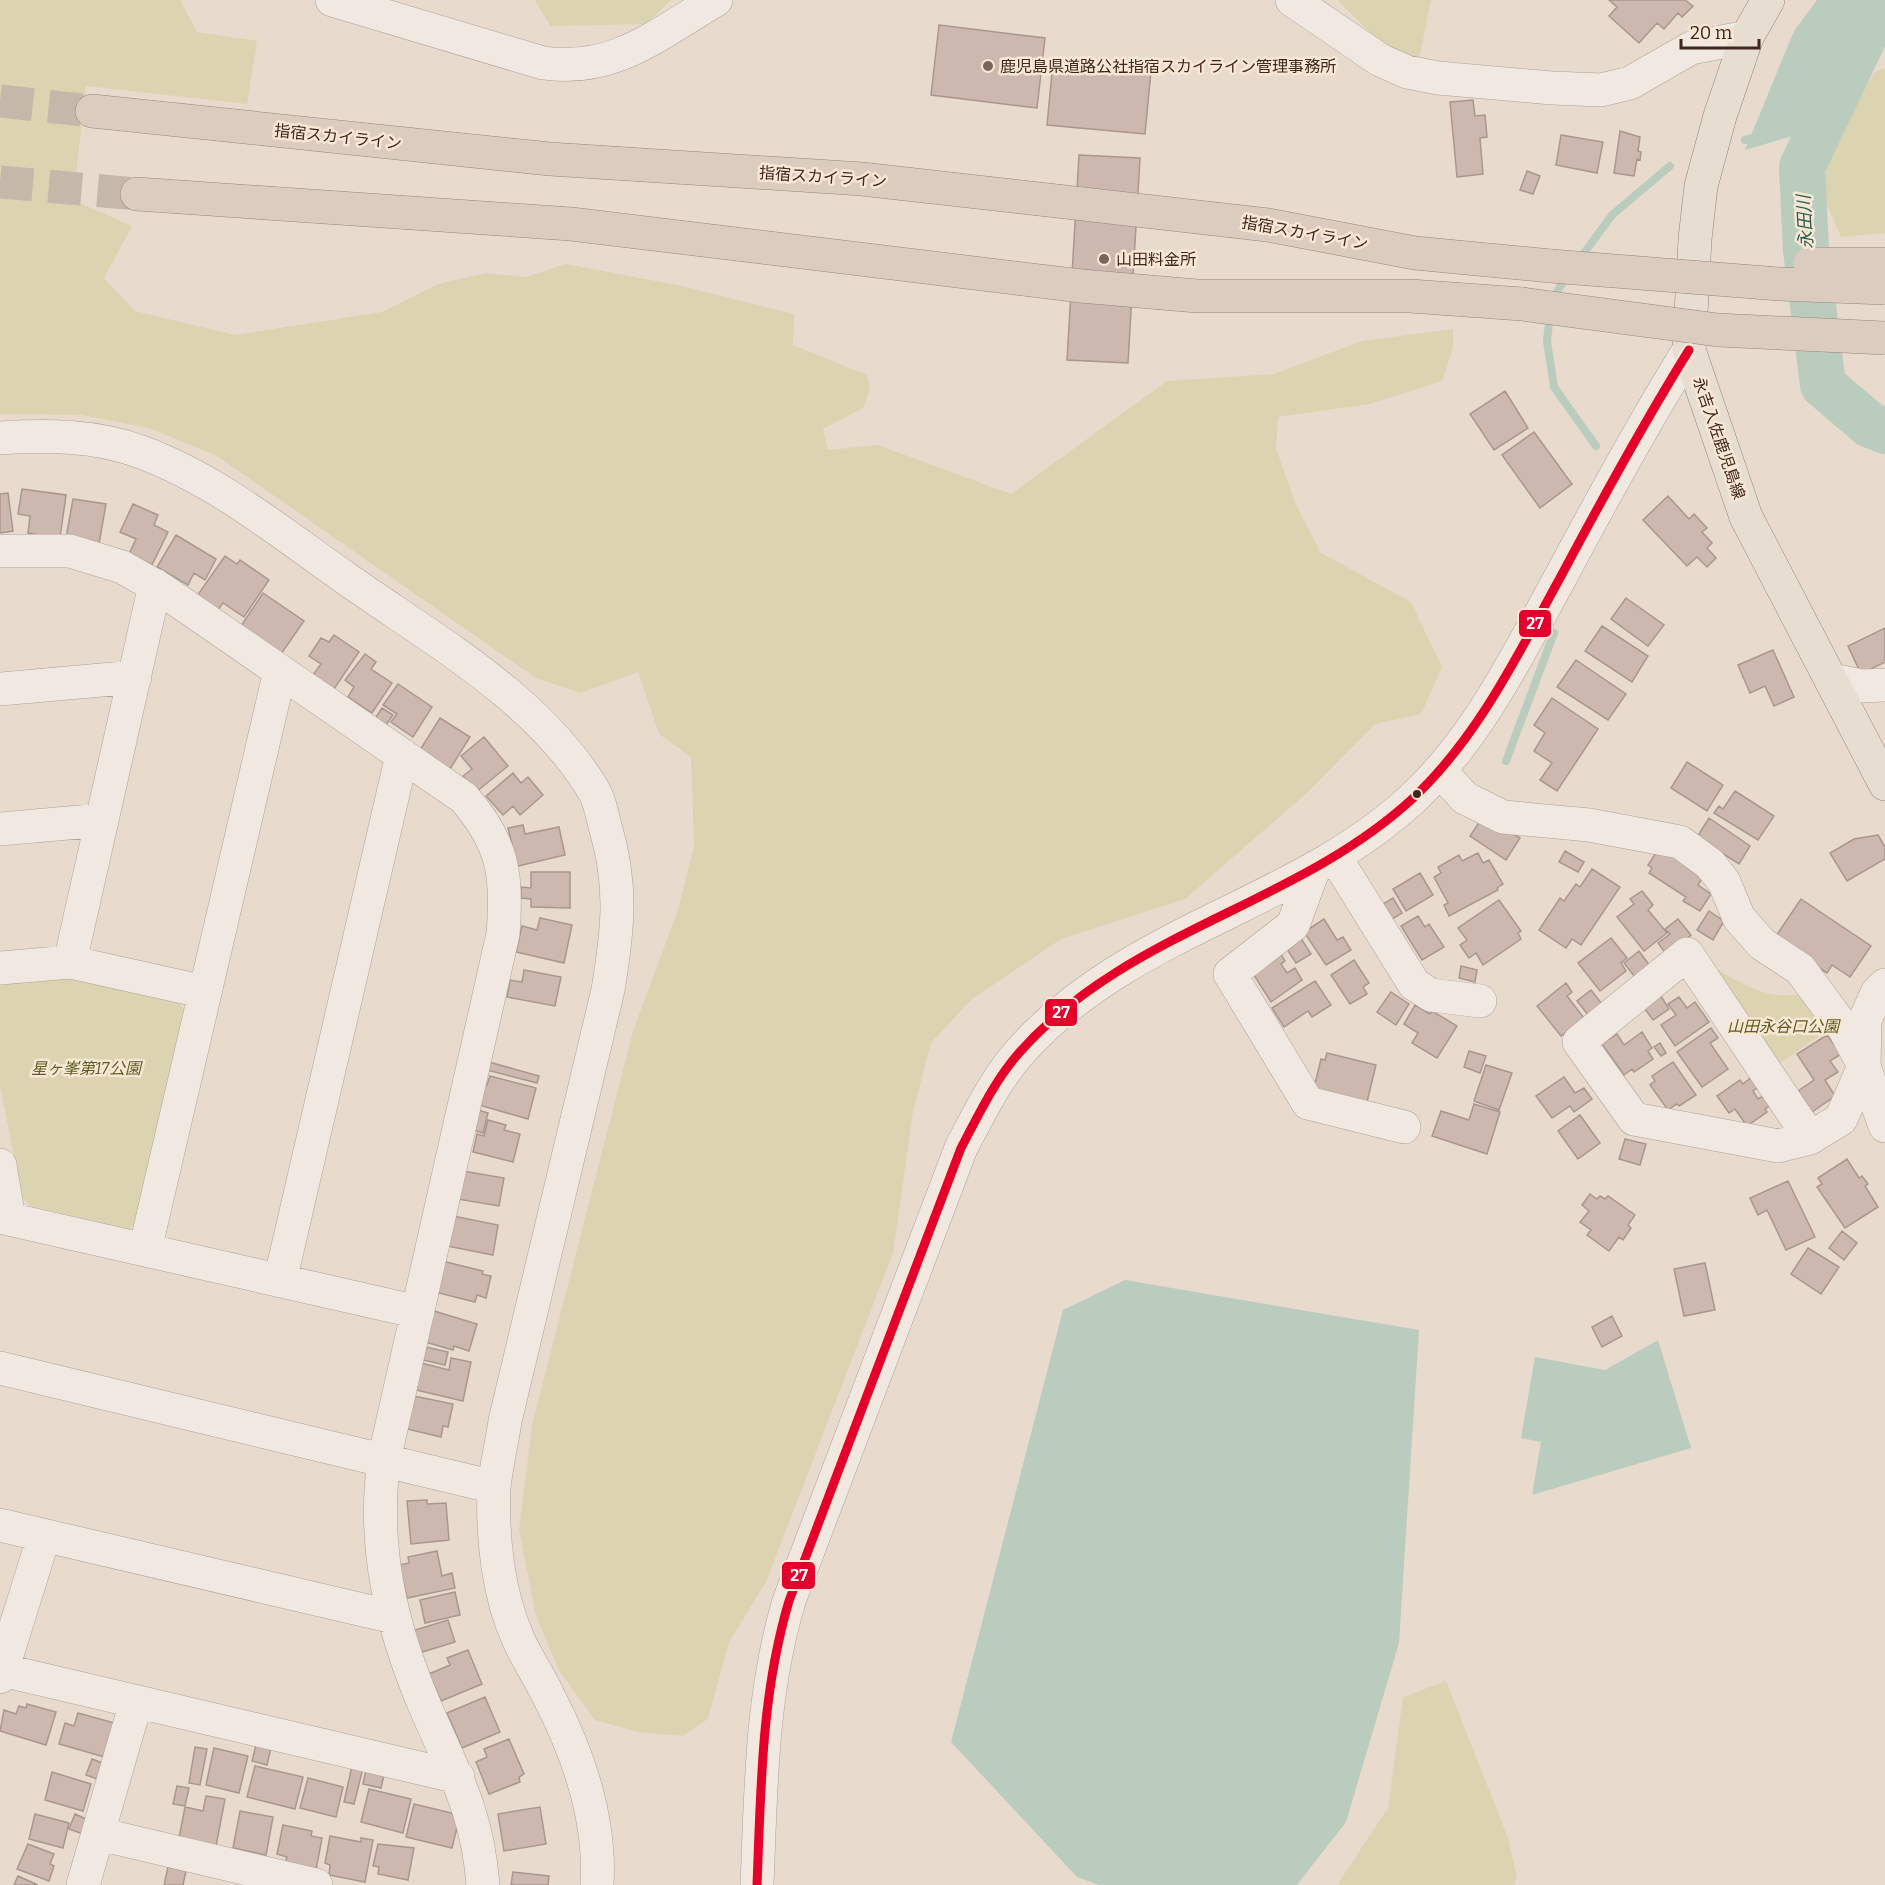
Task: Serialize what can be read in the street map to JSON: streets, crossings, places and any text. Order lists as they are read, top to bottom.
{
  "streets": {
    "highway": ["指宿スカイライン"],
    "main road": ["永吉入佐鹿児島線"]
  },
  "water": ["永田川"],
  "parks": ["山田永谷口公園", "星ヶ峯第17公園"],
  "places": ["鹿児島県道路公社指宿スカイライン管理事務所", "山田料金所"],
  "lines": ["transit line 27"],
  "scale_bar": "20 m"
}
